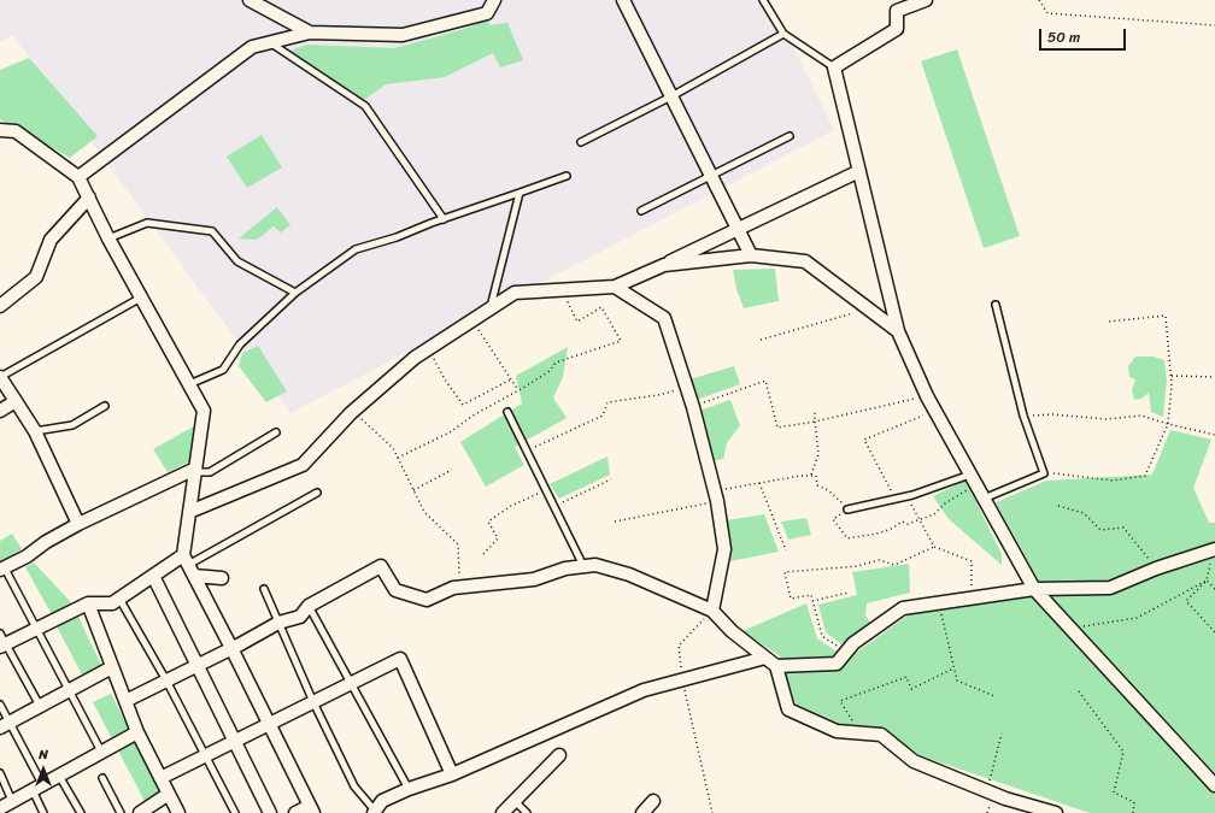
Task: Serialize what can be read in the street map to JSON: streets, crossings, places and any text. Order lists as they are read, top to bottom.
{
  "scale_bar": "50 m",
  "north": "top"
}
